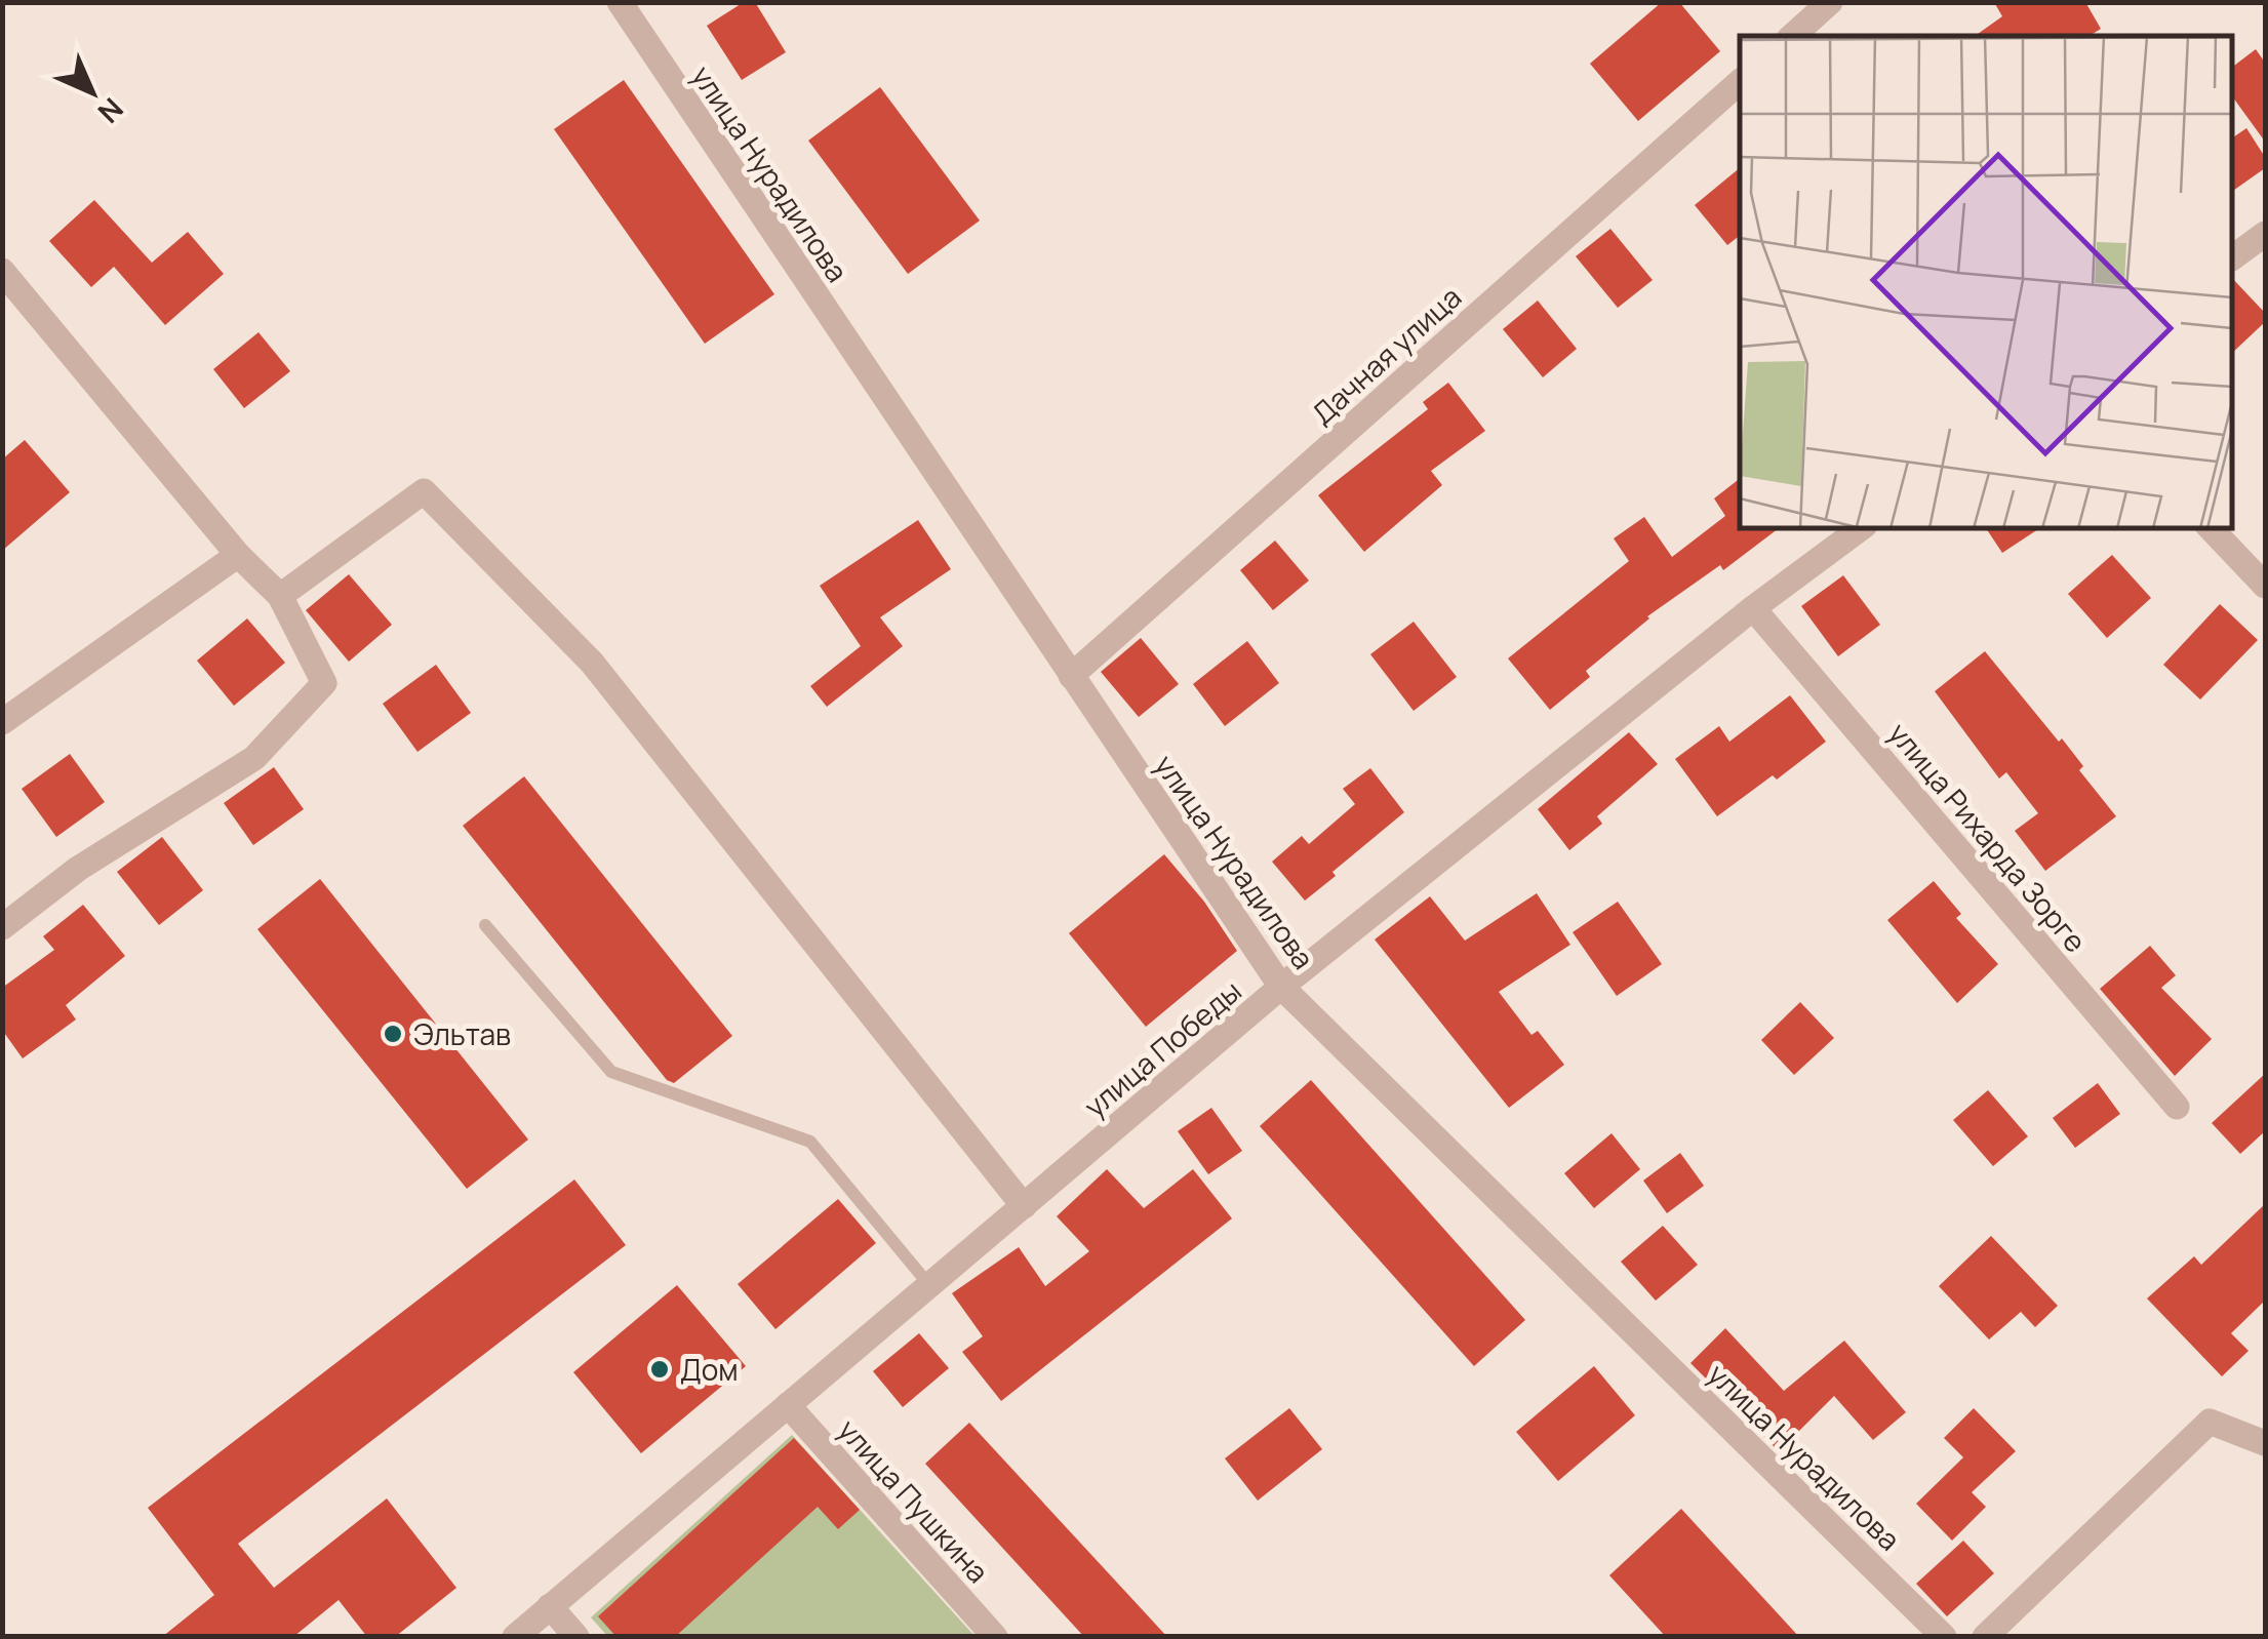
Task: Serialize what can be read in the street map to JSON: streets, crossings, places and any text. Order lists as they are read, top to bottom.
{
  "streets": {
    "street": [
      "улица Нурадилова",
      "Дачная улица",
      "улица Рихарда Зорге",
      "улица Победы",
      "улица Пушкина"
    ]
  },
  "crossings": [
    ["улица Нурадилова", "Дачная улица"],
    ["улица Нурадилова", "улица Победы"],
    ["улица Рихарда Зорге", "улица Победы"],
    ["улица Победы", "улица Пушкина"]
  ],
  "places": ["Эльтав", "Дом"],
  "north": "bottom right"
}
